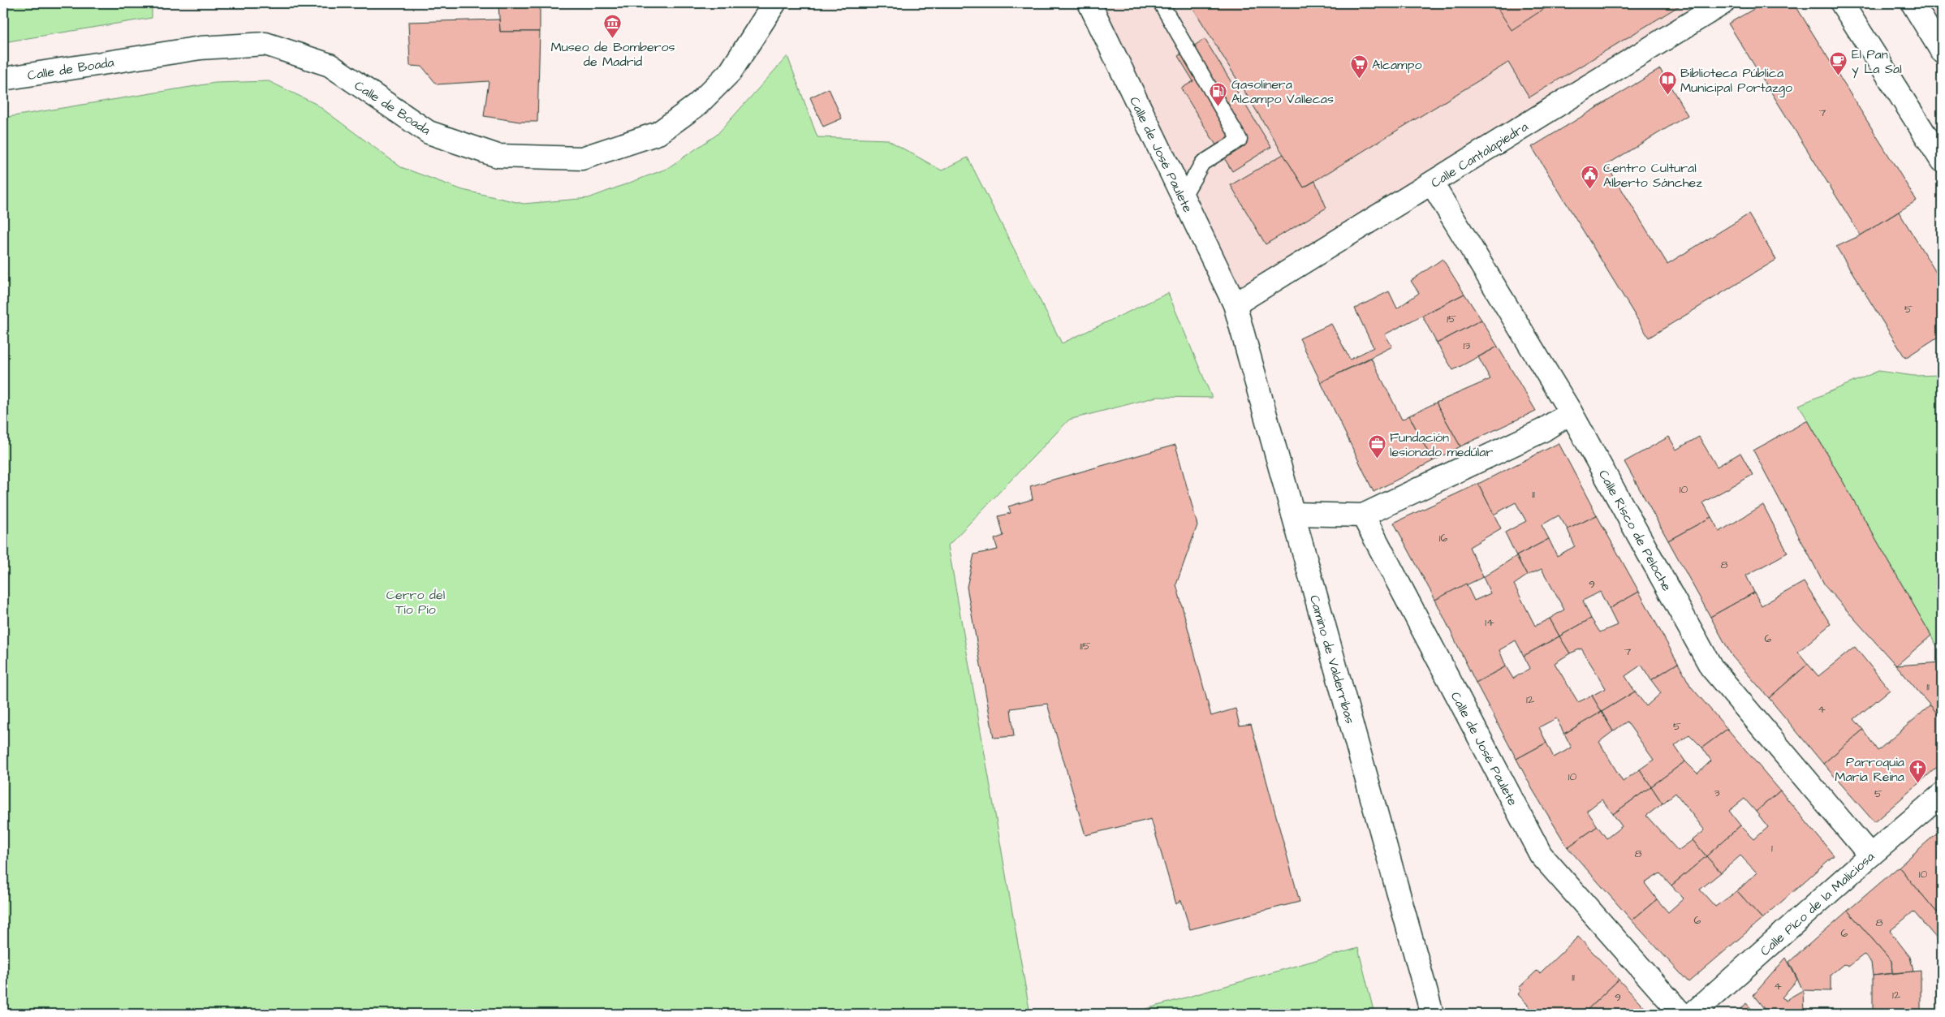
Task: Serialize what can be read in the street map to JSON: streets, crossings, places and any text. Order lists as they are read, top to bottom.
{
  "streets": {
    "street": [
      "Calle de Boada",
      "Calle de José Paulete",
      "Calle Cantalapiedra",
      "Calle Risco de Peloche",
      "Camino de Valderribas",
      "Calle Pico de la Maliciosa"
    ]
  },
  "crossings": [
    ["Calle de José Paulete", "Calle Cantalapiedra"],
    ["Calle de José Paulete", "Camino de Valderribas"],
    ["Calle Cantalapiedra", "Calle Risco de Peloche"],
    ["Calle Cantalapiedra", "Camino de Valderribas"],
    ["Calle Risco de Peloche", "Calle Pico de la Maliciosa"]
  ],
  "parks": ["Cerro del Tío Pío"],
  "places": {
    "museum": ["Museo de Bomberos de Madrid"],
    "cafe": ["El Pan y La Sal"],
    "supermarket": ["Alcampo"],
    "library": ["Biblioteca Pública Municipal Portazgo"],
    "fuel station": ["Gasolinera Alcampo Vallecas"],
    "public building": ["Centro Cultural Alberto Sánchez"],
    "office": ["Fundación lesionado medular"],
    "church": ["Parroquia María Reina"]
  },
  "house_numbers": [
    "7",
    "5",
    "15",
    "13",
    "10",
    "11",
    "16",
    "8",
    "9",
    "14",
    "6",
    "115",
    "7",
    "11",
    "12",
    "4",
    "5",
    "10",
    "3",
    "5",
    "1",
    "8",
    "10",
    "6",
    "8",
    "6",
    "11",
    "4",
    "12",
    "9"
  ]
}
